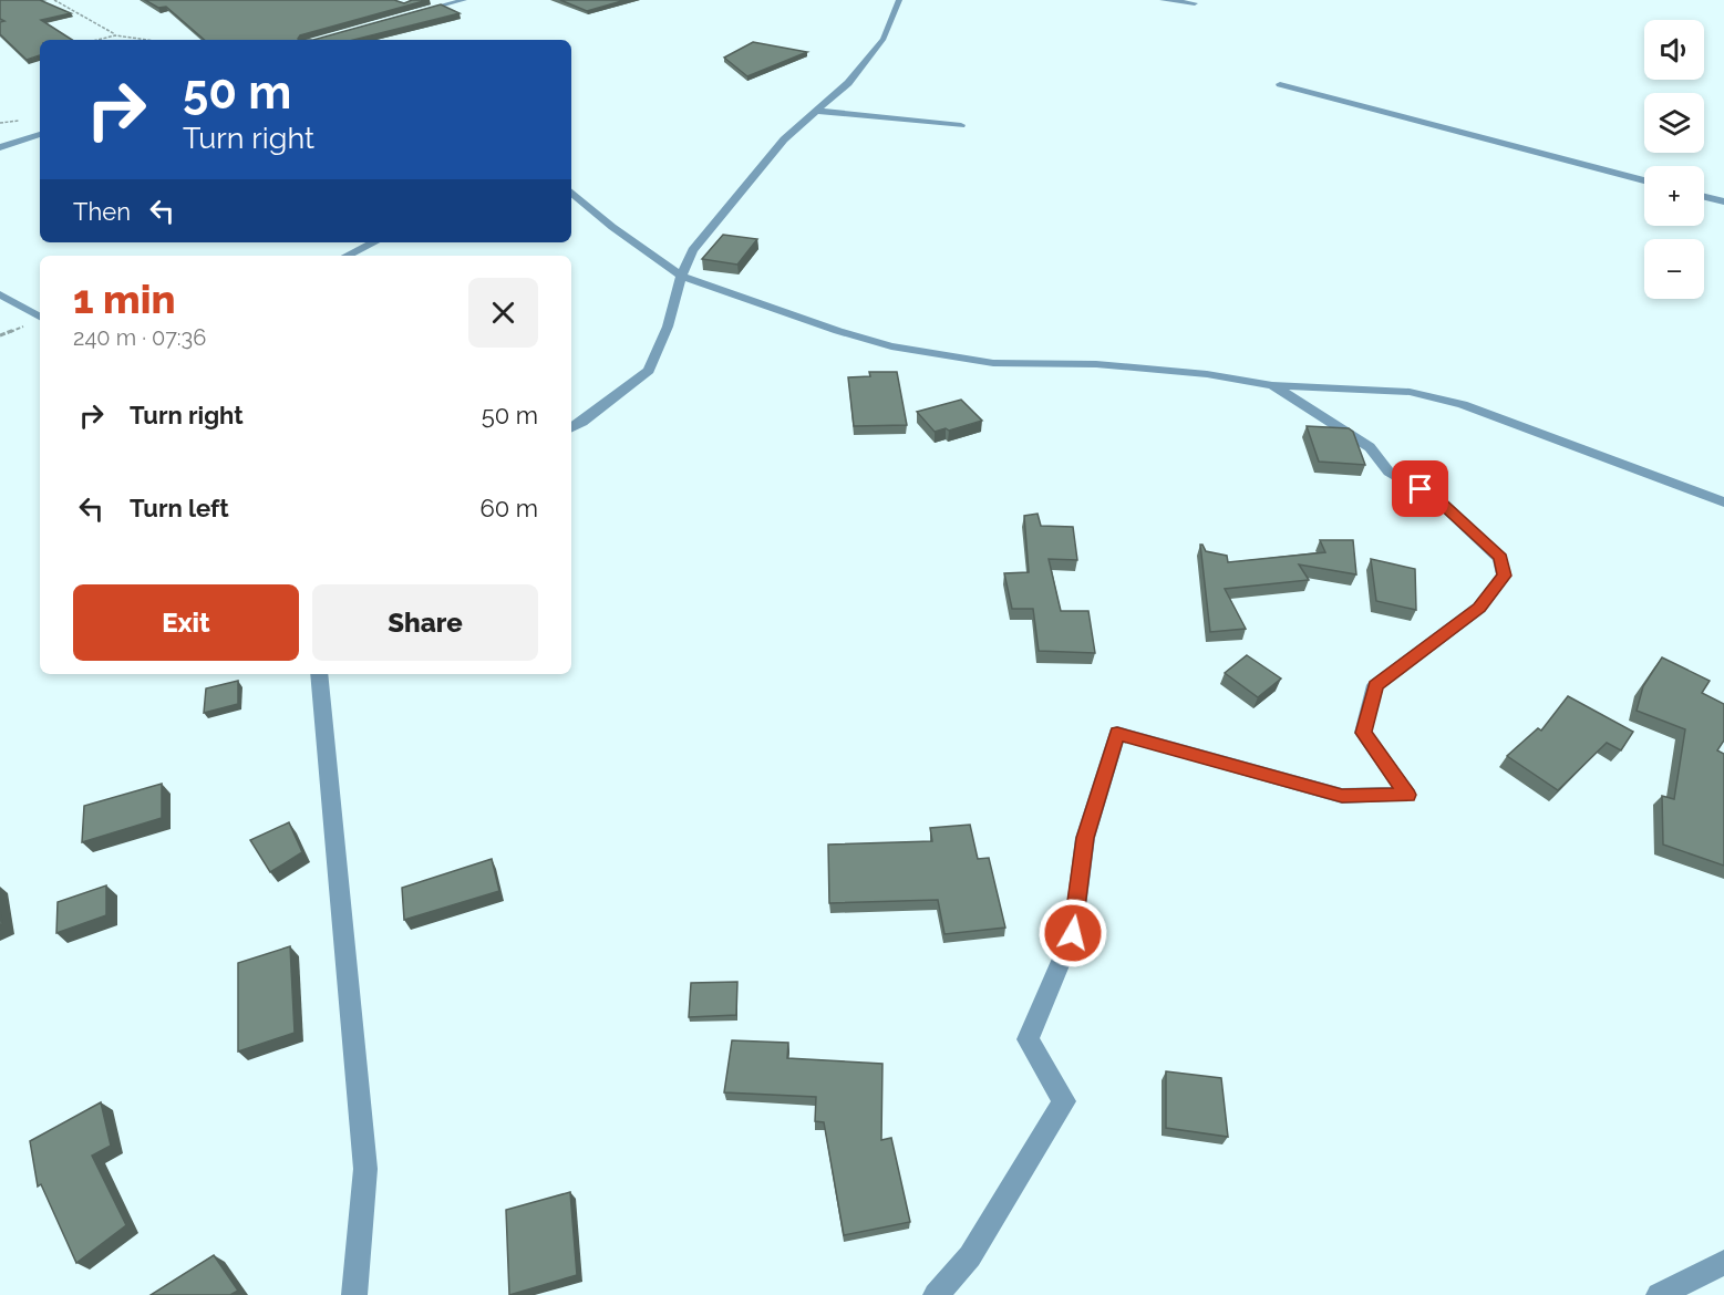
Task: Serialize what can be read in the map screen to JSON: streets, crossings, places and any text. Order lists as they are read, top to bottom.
{
  "page": {
    "map_buttons": ["+", "−"],
    "turn": ["50 m", "Turn right"],
    "then": "Then",
    "heading": ["1 min", "240 m · 07:36"],
    "list": [
      {
        "name": "Turn right",
        "value": "50 m"
      },
      {
        "name": "Turn left",
        "value": "60 m"
      }
    ],
    "buttons": ["Exit", "Share"]
  }
}
